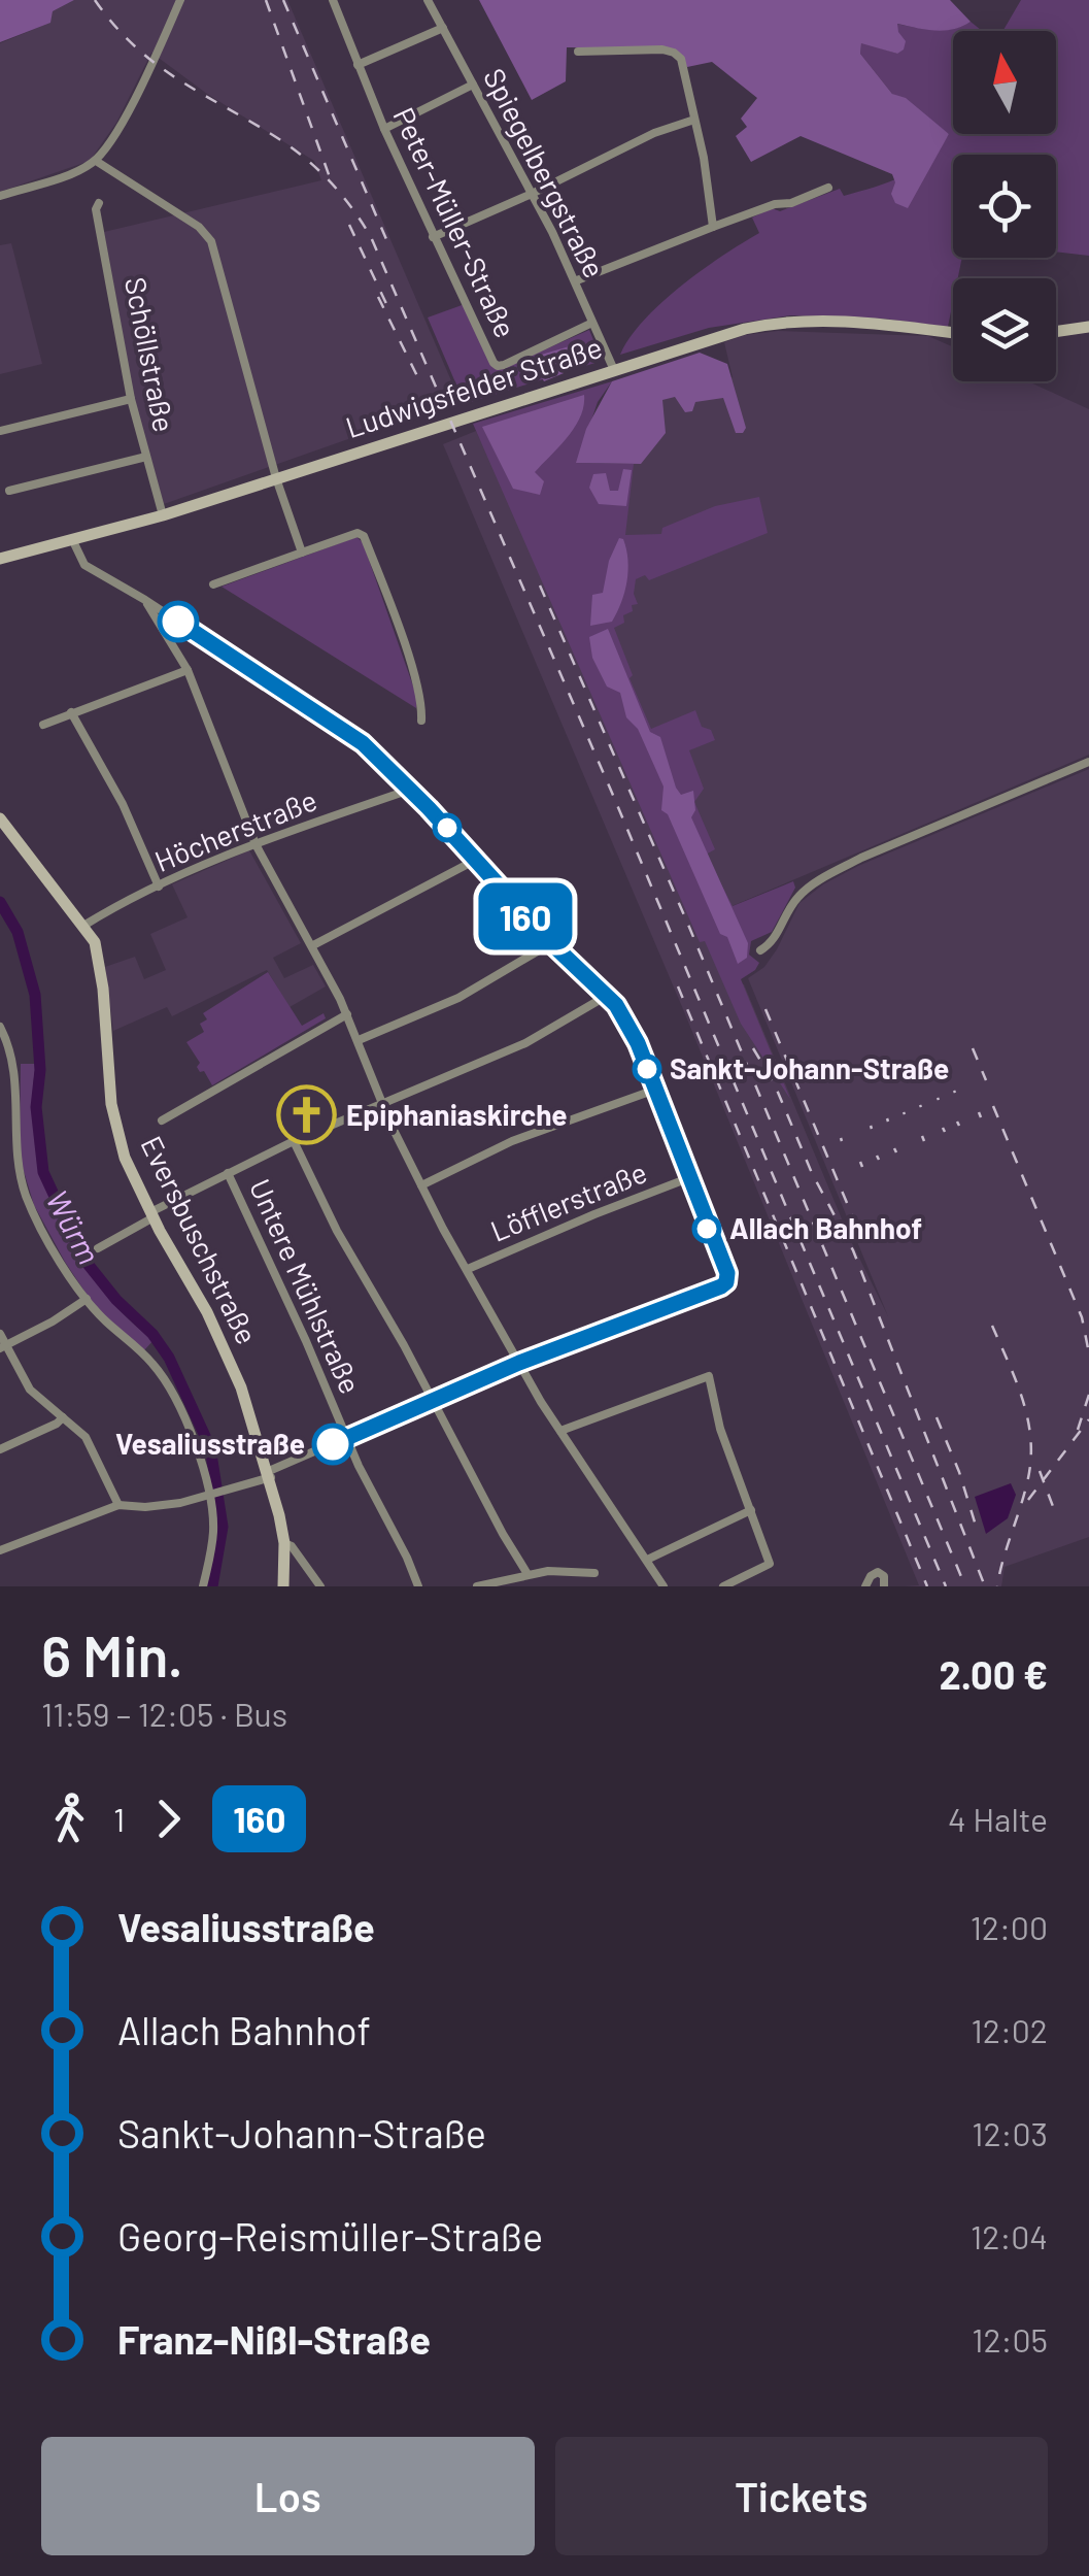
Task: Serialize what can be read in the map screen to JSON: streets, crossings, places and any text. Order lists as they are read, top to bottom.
{
  "streets": {
    "street": [
      "Spiegelbergstraße",
      "Peter-Müller-Straße",
      "Schöllstraße",
      "Ludwigsfelder Straße",
      "Höcherstraße",
      "Löfflerstraße",
      "Eversbuschstraße",
      "Untere Mühlstraße"
    ]
  },
  "crossings": [
    ["Spiegelbergstraße", "Peter-Müller-Straße"],
    ["Spiegelbergstraße", "Ludwigsfelder Straße"],
    ["Schöllstraße", "Ludwigsfelder Straße"],
    ["Höcherstraße", "Eversbuschstraße"]
  ],
  "water": ["Würm"],
  "places": {
    "other": ["Sankt-Johann-Straße", "Allach Bahnhof", "Vesaliusstraße"],
    "church": ["Epiphaniaskirche"]
  },
  "lines": ["bus line 160"],
  "north": "top",
  "page": {
    "on_map": "160",
    "heading": ["6 Min.", "11:59 – 12:05 · Bus", "2.00 €"],
    "legs": ["1", "160", "4 Halte"],
    "list": [
      {
        "name": "Vesaliusstraße",
        "value": "12:00"
      },
      {
        "name": "Allach Bahnhof",
        "value": "12:02"
      },
      {
        "name": "Sankt-Johann-Straße",
        "value": "12:03"
      },
      {
        "name": "Georg-Reismüller-Straße",
        "value": "12:04"
      },
      {
        "name": "Franz-Nißl-Straße",
        "value": "12:05"
      }
    ],
    "buttons": ["Los", "Tickets"]
  }
}
